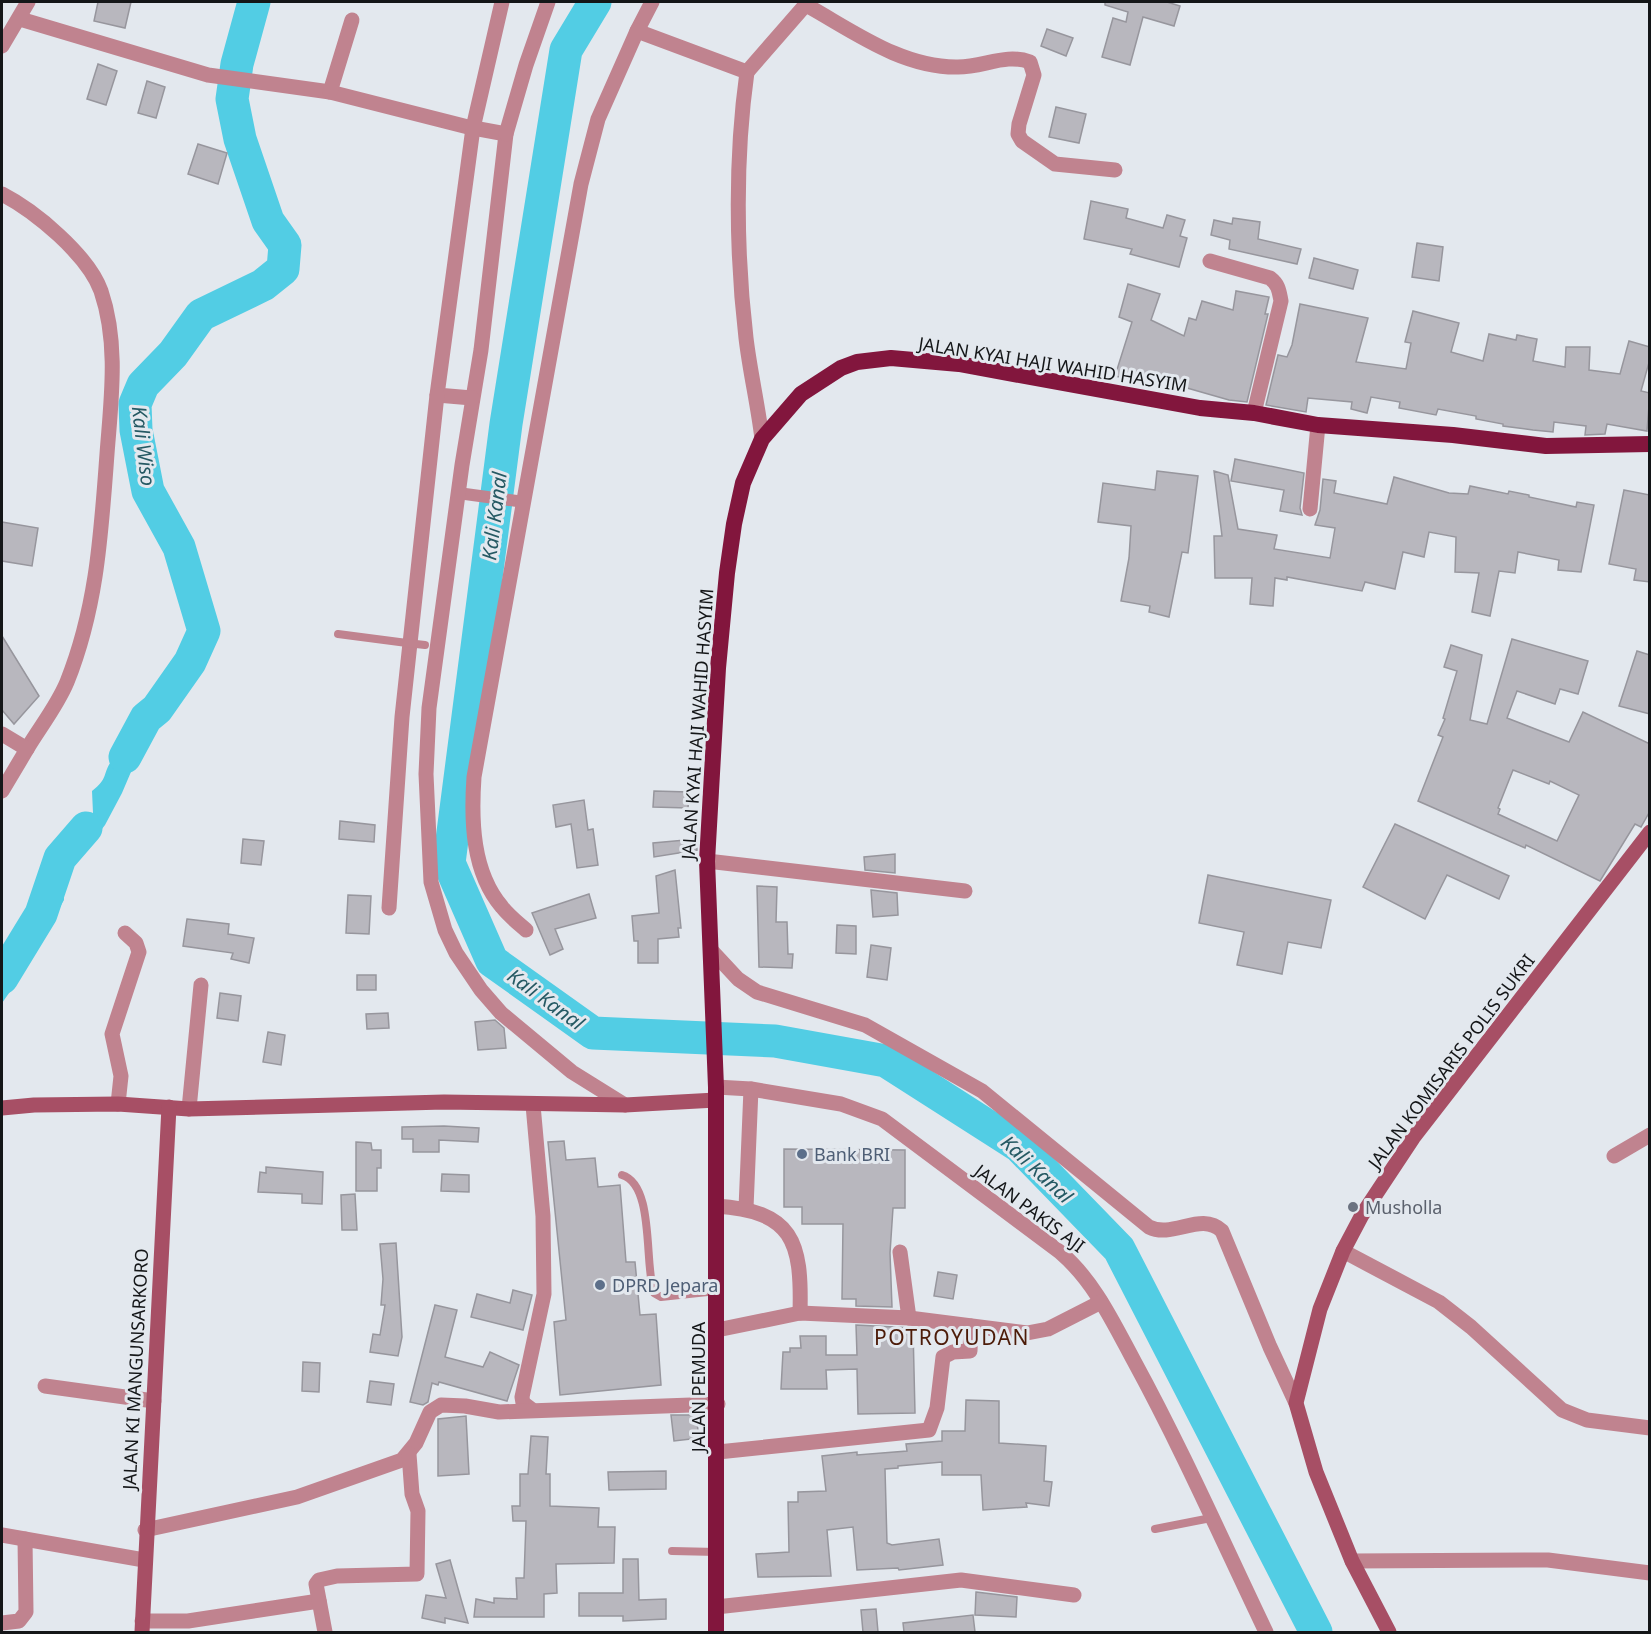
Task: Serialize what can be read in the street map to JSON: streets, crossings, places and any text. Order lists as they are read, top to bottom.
{
  "streets": {
    "highway": ["JALAN KYAI HAJI WAHID HASYIM", "JALAN PEMUDA"],
    "main road": ["JALAN KOMISARIS POLIS SUKRI", "JALAN KI MANGUNSARKORO"],
    "street": ["JALAN PAKIS AJI"]
  },
  "crossings": [
    ["JALAN KYAI HAJI WAHID HASYIM", "JALAN PEMUDA"],
    ["JALAN PAKIS AJI", "JALAN PEMUDA"]
  ],
  "districts": ["POTROYUDAN"],
  "water": ["Kali Wiso", "Kali Kanal"],
  "places": ["Bank BRI", "Musholla", "DPRD Jepara"]
}
